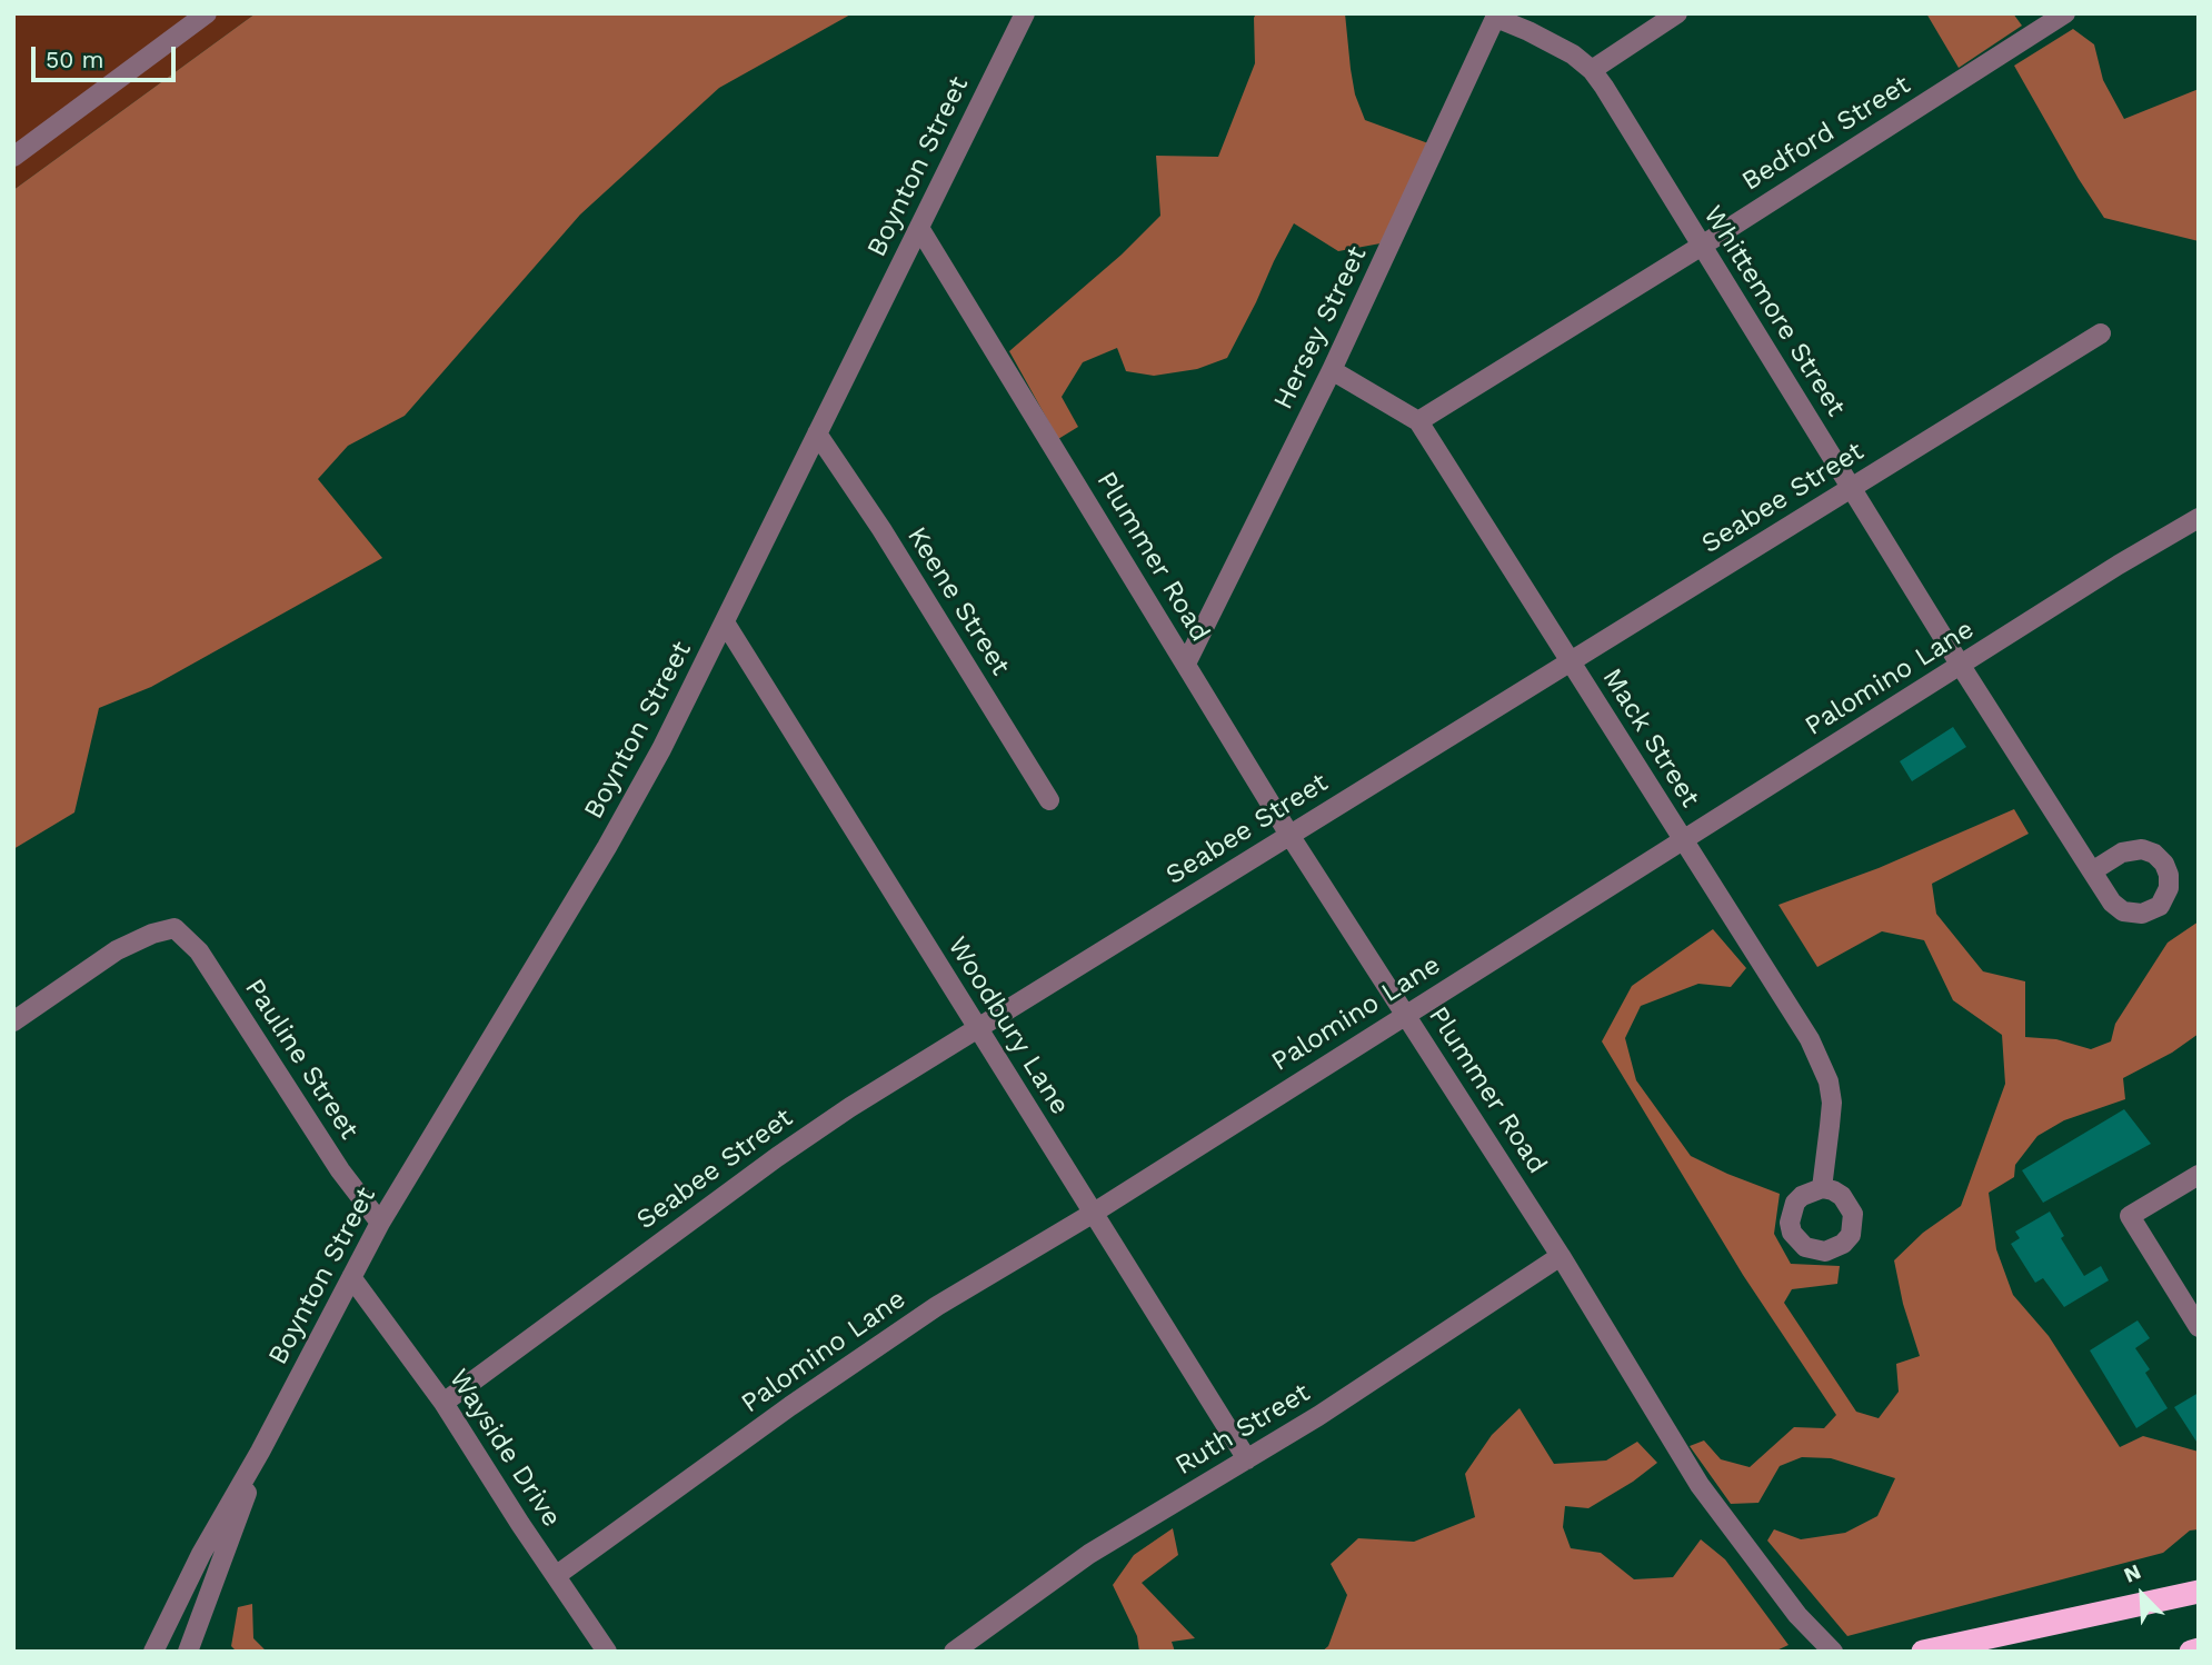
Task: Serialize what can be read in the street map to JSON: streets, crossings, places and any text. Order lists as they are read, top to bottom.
{
  "streets": {
    "street": [
      "Bedford Street",
      "Boynton Street",
      "Whittemore Street",
      "Hersey Street",
      "Seabee Street",
      "Plummer Road",
      "Keene Street",
      "Palomino Lane",
      "Mack Street",
      "Woodbury Lane",
      "Pauline Street",
      "Ruth Street",
      "Wayside Drive"
    ]
  },
  "crossings": [
    ["Bedford Street", "Whittemore Street"],
    ["Bedford Street", "Mack Street"],
    ["Boynton Street", "Plummer Road"],
    ["Boynton Street", "Keene Street"],
    ["Boynton Street", "Woodbury Lane"],
    ["Boynton Street", "Pauline Street"],
    ["Boynton Street", "Wayside Drive"],
    ["Whittemore Street", "Hersey Street"],
    ["Whittemore Street", "Seabee Street"],
    ["Whittemore Street", "Palomino Lane"],
    ["Hersey Street", "Plummer Road"],
    ["Hersey Street", "Mack Street"],
    ["Seabee Street", "Plummer Road"],
    ["Seabee Street", "Mack Street"],
    ["Seabee Street", "Woodbury Lane"],
    ["Seabee Street", "Wayside Drive"],
    ["Plummer Road", "Palomino Lane"],
    ["Plummer Road", "Ruth Street"],
    ["Palomino Lane", "Mack Street"],
    ["Palomino Lane", "Woodbury Lane"],
    ["Palomino Lane", "Wayside Drive"],
    ["Woodbury Lane", "Ruth Street"]
  ],
  "scale_bar": "50 m",
  "north": "top left"
}
